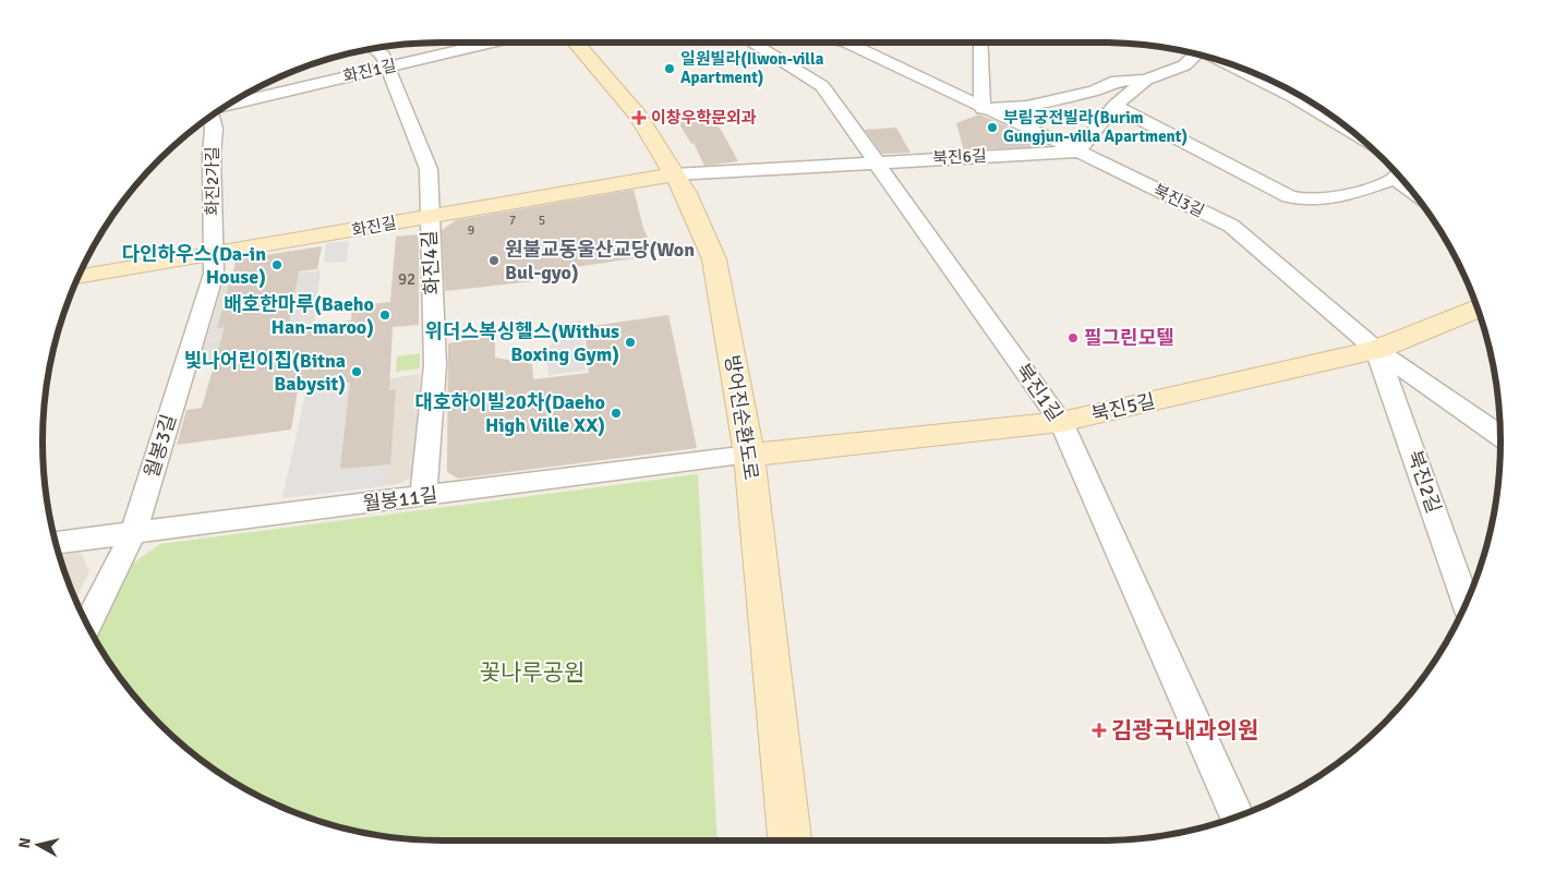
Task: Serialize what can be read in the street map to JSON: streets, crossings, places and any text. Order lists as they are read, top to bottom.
{
  "streets": {
    "street": [
      "화진1길",
      "북진6길",
      "화진2가길",
      "북진3길",
      "화진길",
      "화진4길",
      "북진1길",
      "북진5길",
      "방어진순환도로",
      "월봉3길",
      "북진2길",
      "월봉11길"
    ]
  },
  "crossings": [
    ["화진1길", "화진4길"],
    ["북진6길", "북진3길"],
    ["북진6길", "화진길"],
    ["북진6길", "북진1길"],
    ["북진6길", "방어진순환도로"],
    ["화진2가길", "화진길"],
    ["화진2가길", "월봉3길"],
    ["북진3길", "북진5길"],
    ["북진3길", "북진2길"],
    ["화진길", "화진4길"],
    ["화진길", "방어진순환도로"],
    ["화진길", "월봉3길"],
    ["화진4길", "월봉11길"],
    ["북진1길", "북진5길"],
    ["북진5길", "방어진순환도로"],
    ["북진5길", "북진2길"],
    ["북진5길", "월봉11길"],
    ["방어진순환도로", "월봉11길"],
    ["월봉3길", "월봉11길"]
  ],
  "parks": ["꽃나루공원"],
  "places": {
    "other": [
      "일원빌라(Ilwon-villa Apartment)",
      "부림궁전빌라(Burim Gungjun-villa Apartment)",
      "원불교동울산교당(Won Bul-gyo)",
      "다인하우스(Da-in House)",
      "배호한마루(Baeho Han-maroo)",
      "필그린모텔",
      "위더스복싱헬스(Withus Boxing Gym)",
      "빛나어린이집(Bitna Babysit)",
      "대호하이빌20차(Daeho High Ville XX)"
    ],
    "health": ["이창우학문외과", "김광국내과의원"]
  },
  "house_numbers": [
    "7",
    "5",
    "9",
    "92"
  ],
  "north": "left"
}
